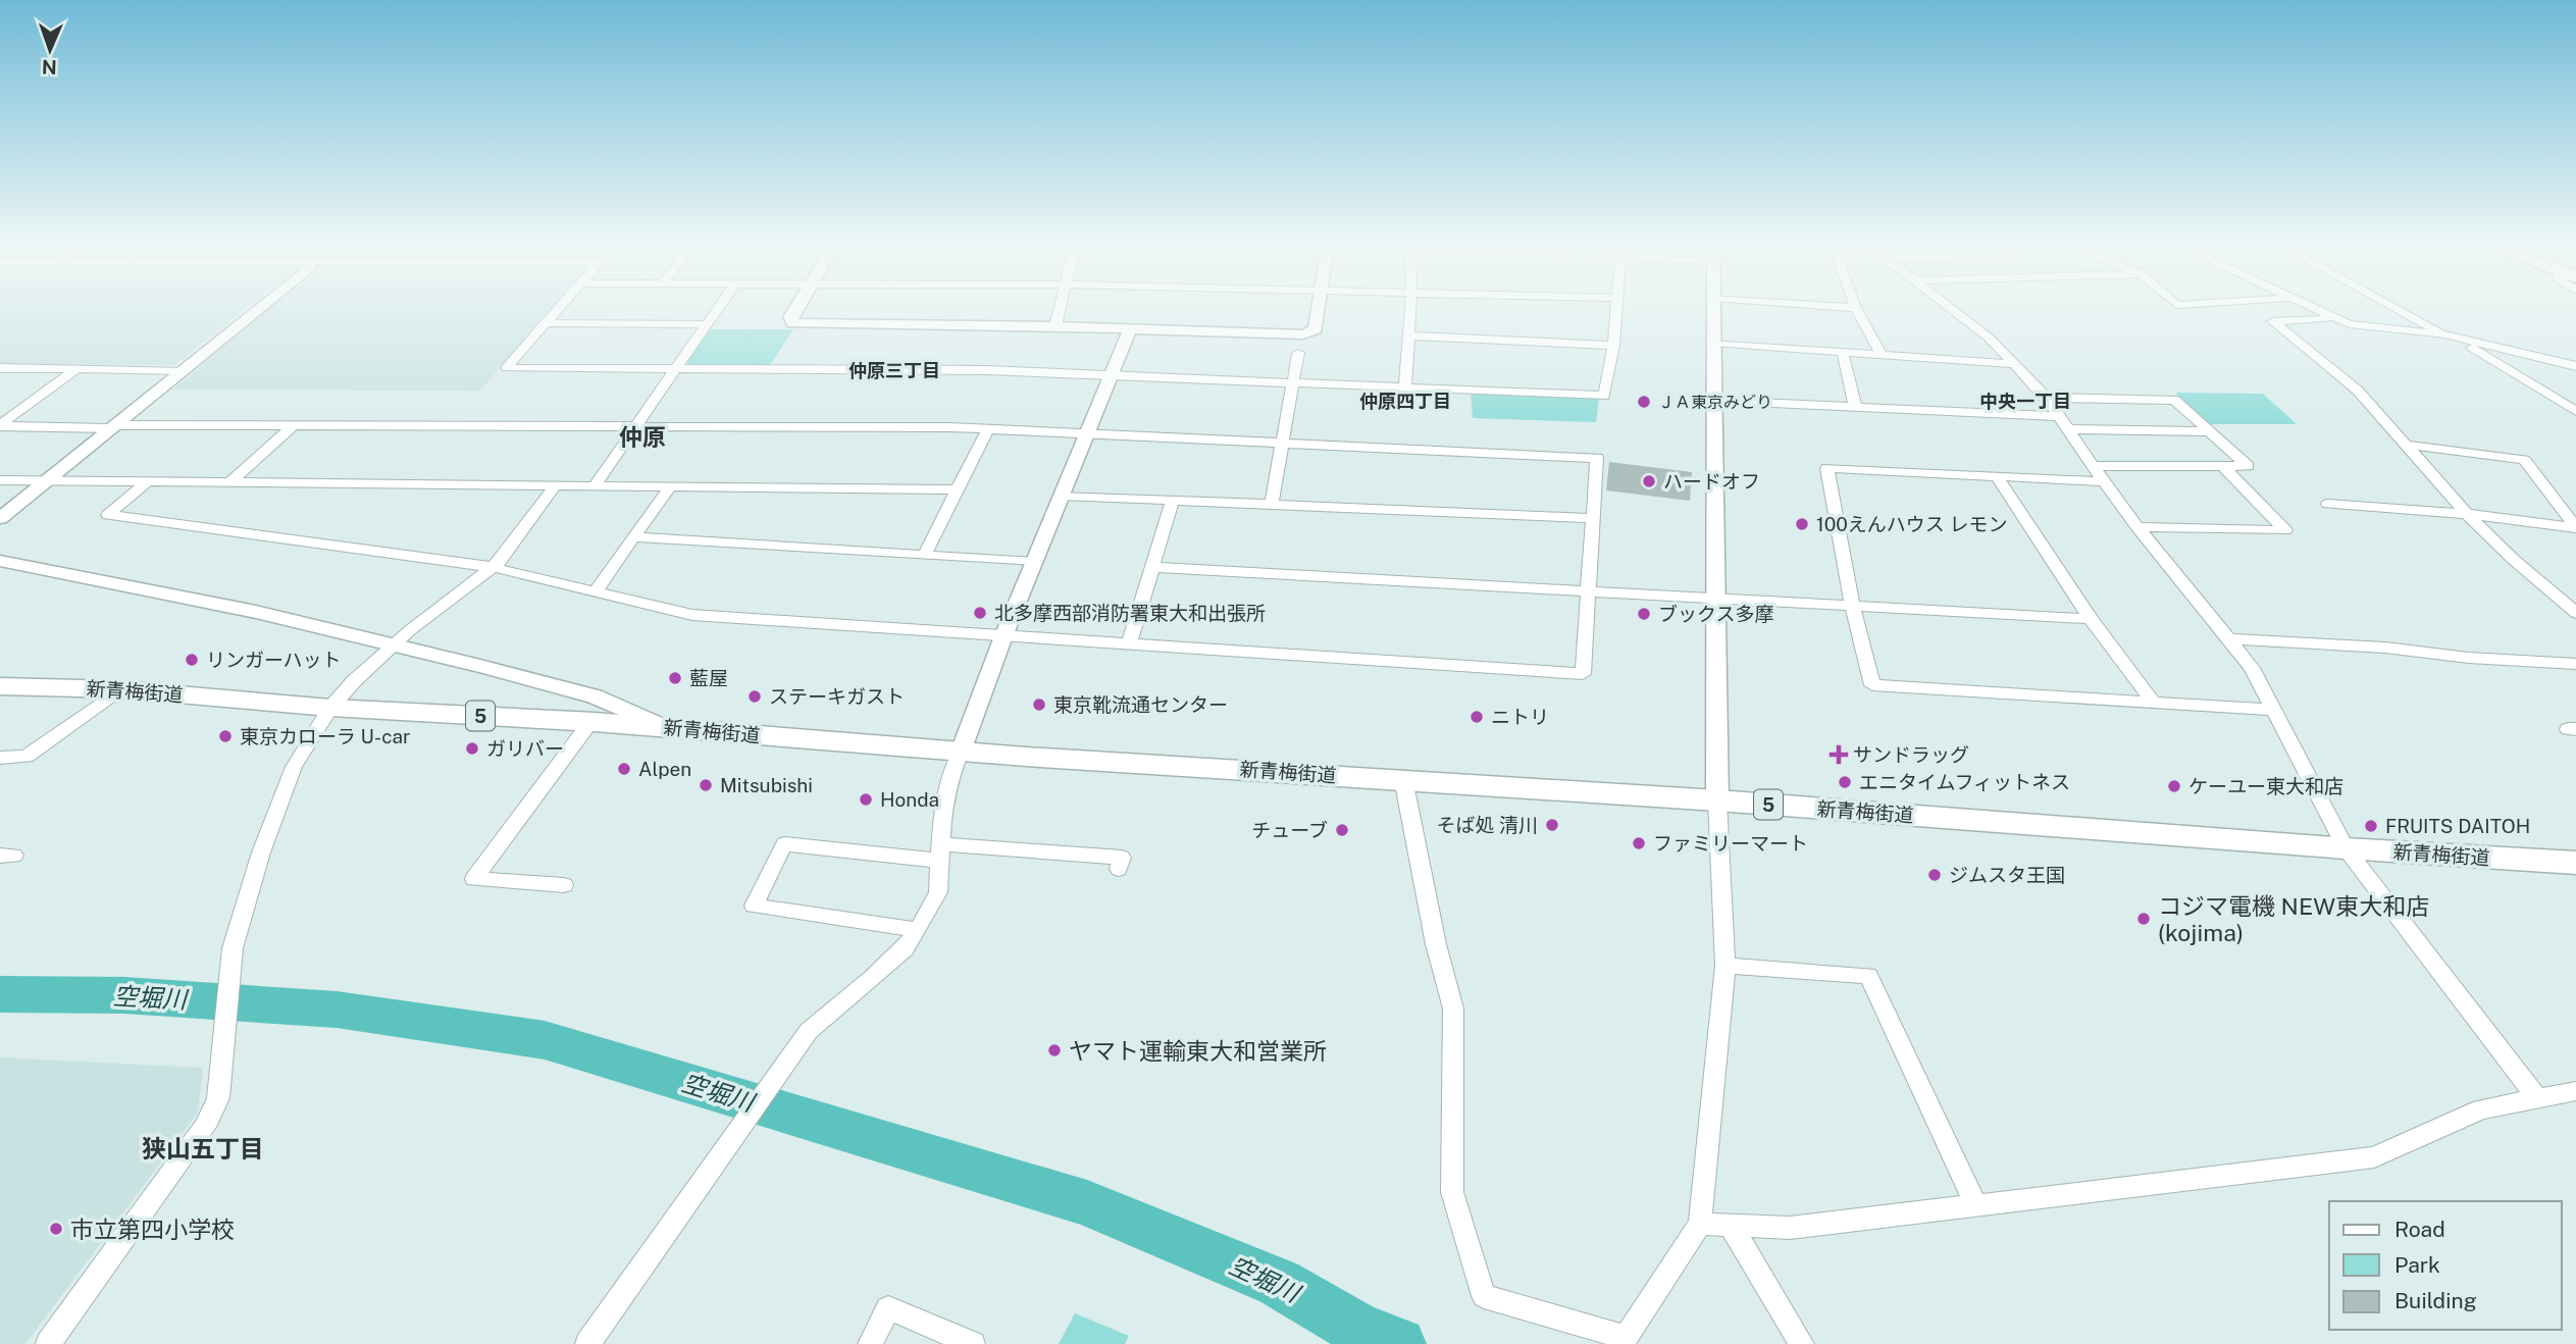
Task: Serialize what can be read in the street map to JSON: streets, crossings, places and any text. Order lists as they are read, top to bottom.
{
  "streets": {
    "main road": ["新青梅街道", "5"]
  },
  "districts": [
    "仲原三丁目",
    "仲原四丁目",
    "中央一丁目",
    "仲原",
    "狭山五丁目"
  ],
  "water": ["空堀川"],
  "places": {
    "other": [
      "ＪＡ東京みどり",
      "ハードオフ",
      "100えんハウス レモン",
      "北多摩西部消防署東大和出張所",
      "ブックス多摩",
      "リンガーハット",
      "藍屋",
      "ステーキガスト",
      "東京靴流通センター",
      "ニトリ",
      "東京カローラ U-car",
      "ガリバー",
      "Alpen",
      "エニタイムフィットネス",
      "Mitsubishi",
      "ケーユー東大和店",
      "Honda",
      "そば処 清川",
      "FRUITS DAITOH",
      "チューブ",
      "ファミリーマート",
      "ジムスタ王国",
      "コジマ電機 NEW東大和店 (kojima)",
      "ヤマト運輸東大和営業所",
      "市立第四小学校"
    ],
    "health": ["サンドラッグ"]
  },
  "legend": ["Road", "Park", "Building"],
  "north": "bottom"
}
